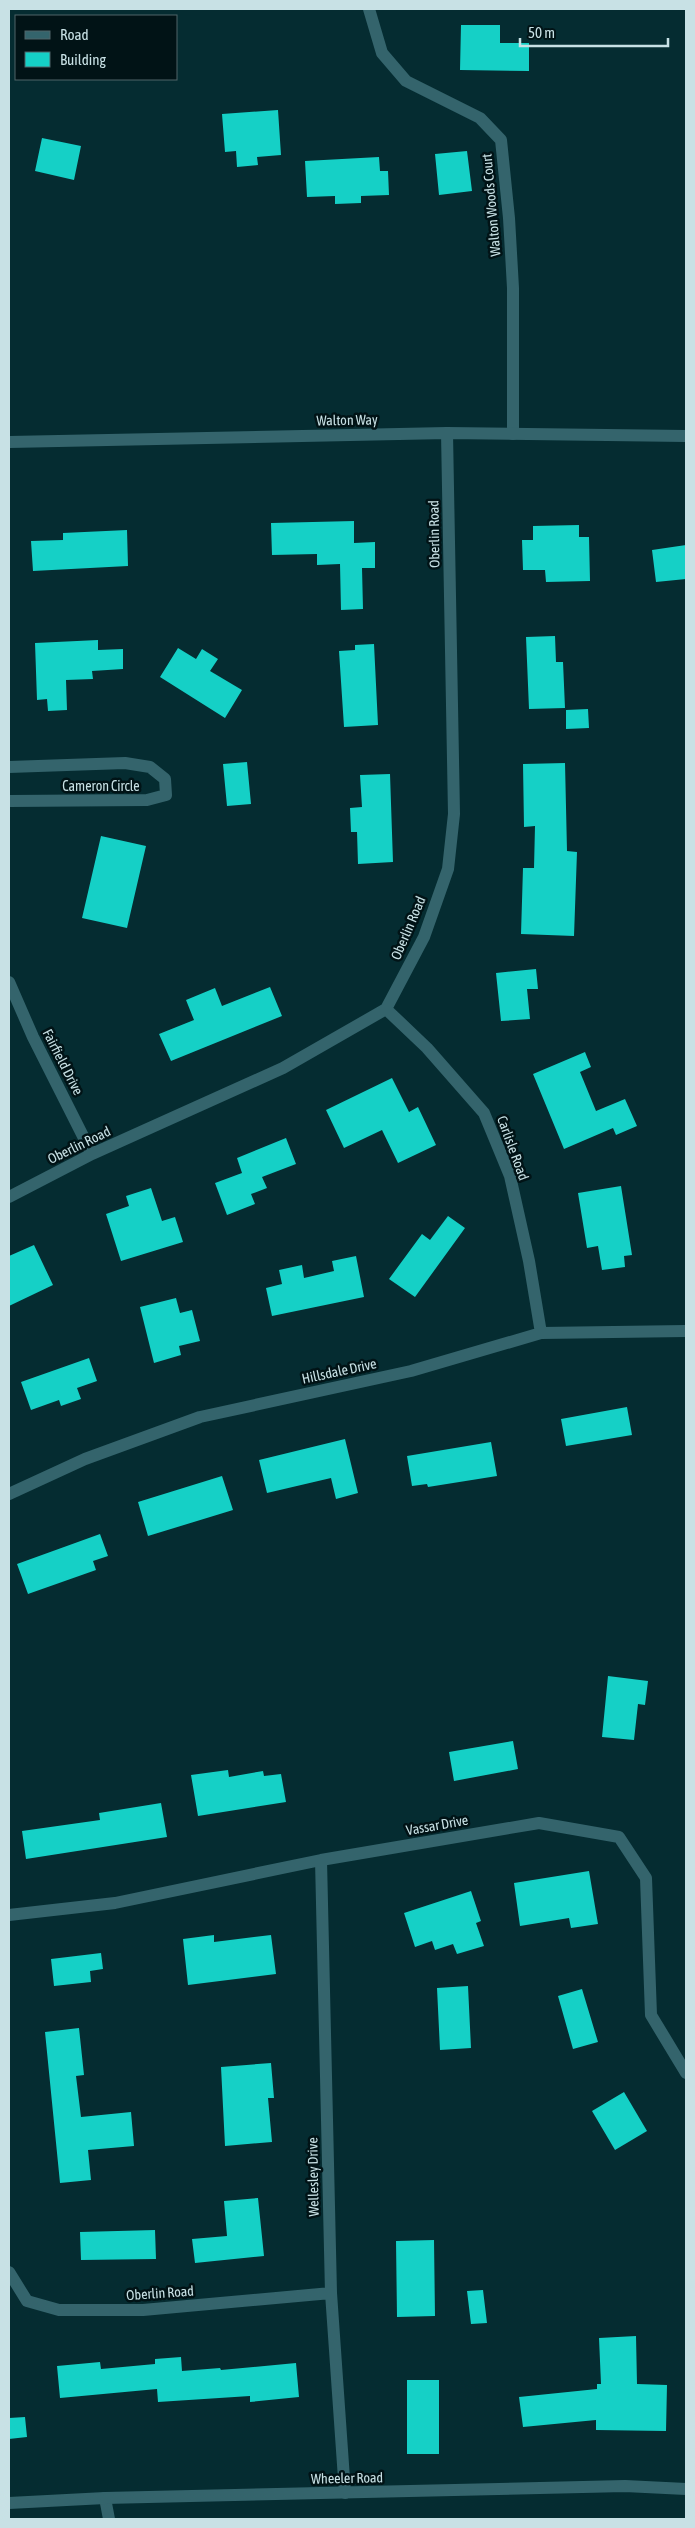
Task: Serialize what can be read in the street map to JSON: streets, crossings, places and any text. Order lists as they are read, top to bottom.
{
  "streets": {
    "street": [
      "Walton Woods Court",
      "Walton Way",
      "Oberlin Road",
      "Cameron Circle",
      "Fairfield Drive",
      "Carlisle Road",
      "Hillsdale Drive",
      "Vassar Drive",
      "Wellesley Drive",
      "Wheeler Road"
    ]
  },
  "crossings": [
    ["Walton Woods Court", "Walton Way"],
    ["Walton Way", "Oberlin Road"],
    ["Oberlin Road", "Fairfield Drive"],
    ["Oberlin Road", "Carlisle Road"],
    ["Oberlin Road", "Wellesley Drive"],
    ["Carlisle Road", "Hillsdale Drive"],
    ["Vassar Drive", "Wellesley Drive"],
    ["Wellesley Drive", "Wheeler Road"]
  ],
  "legend": ["Road", "Building"],
  "scale_bar": "50 m"
}
